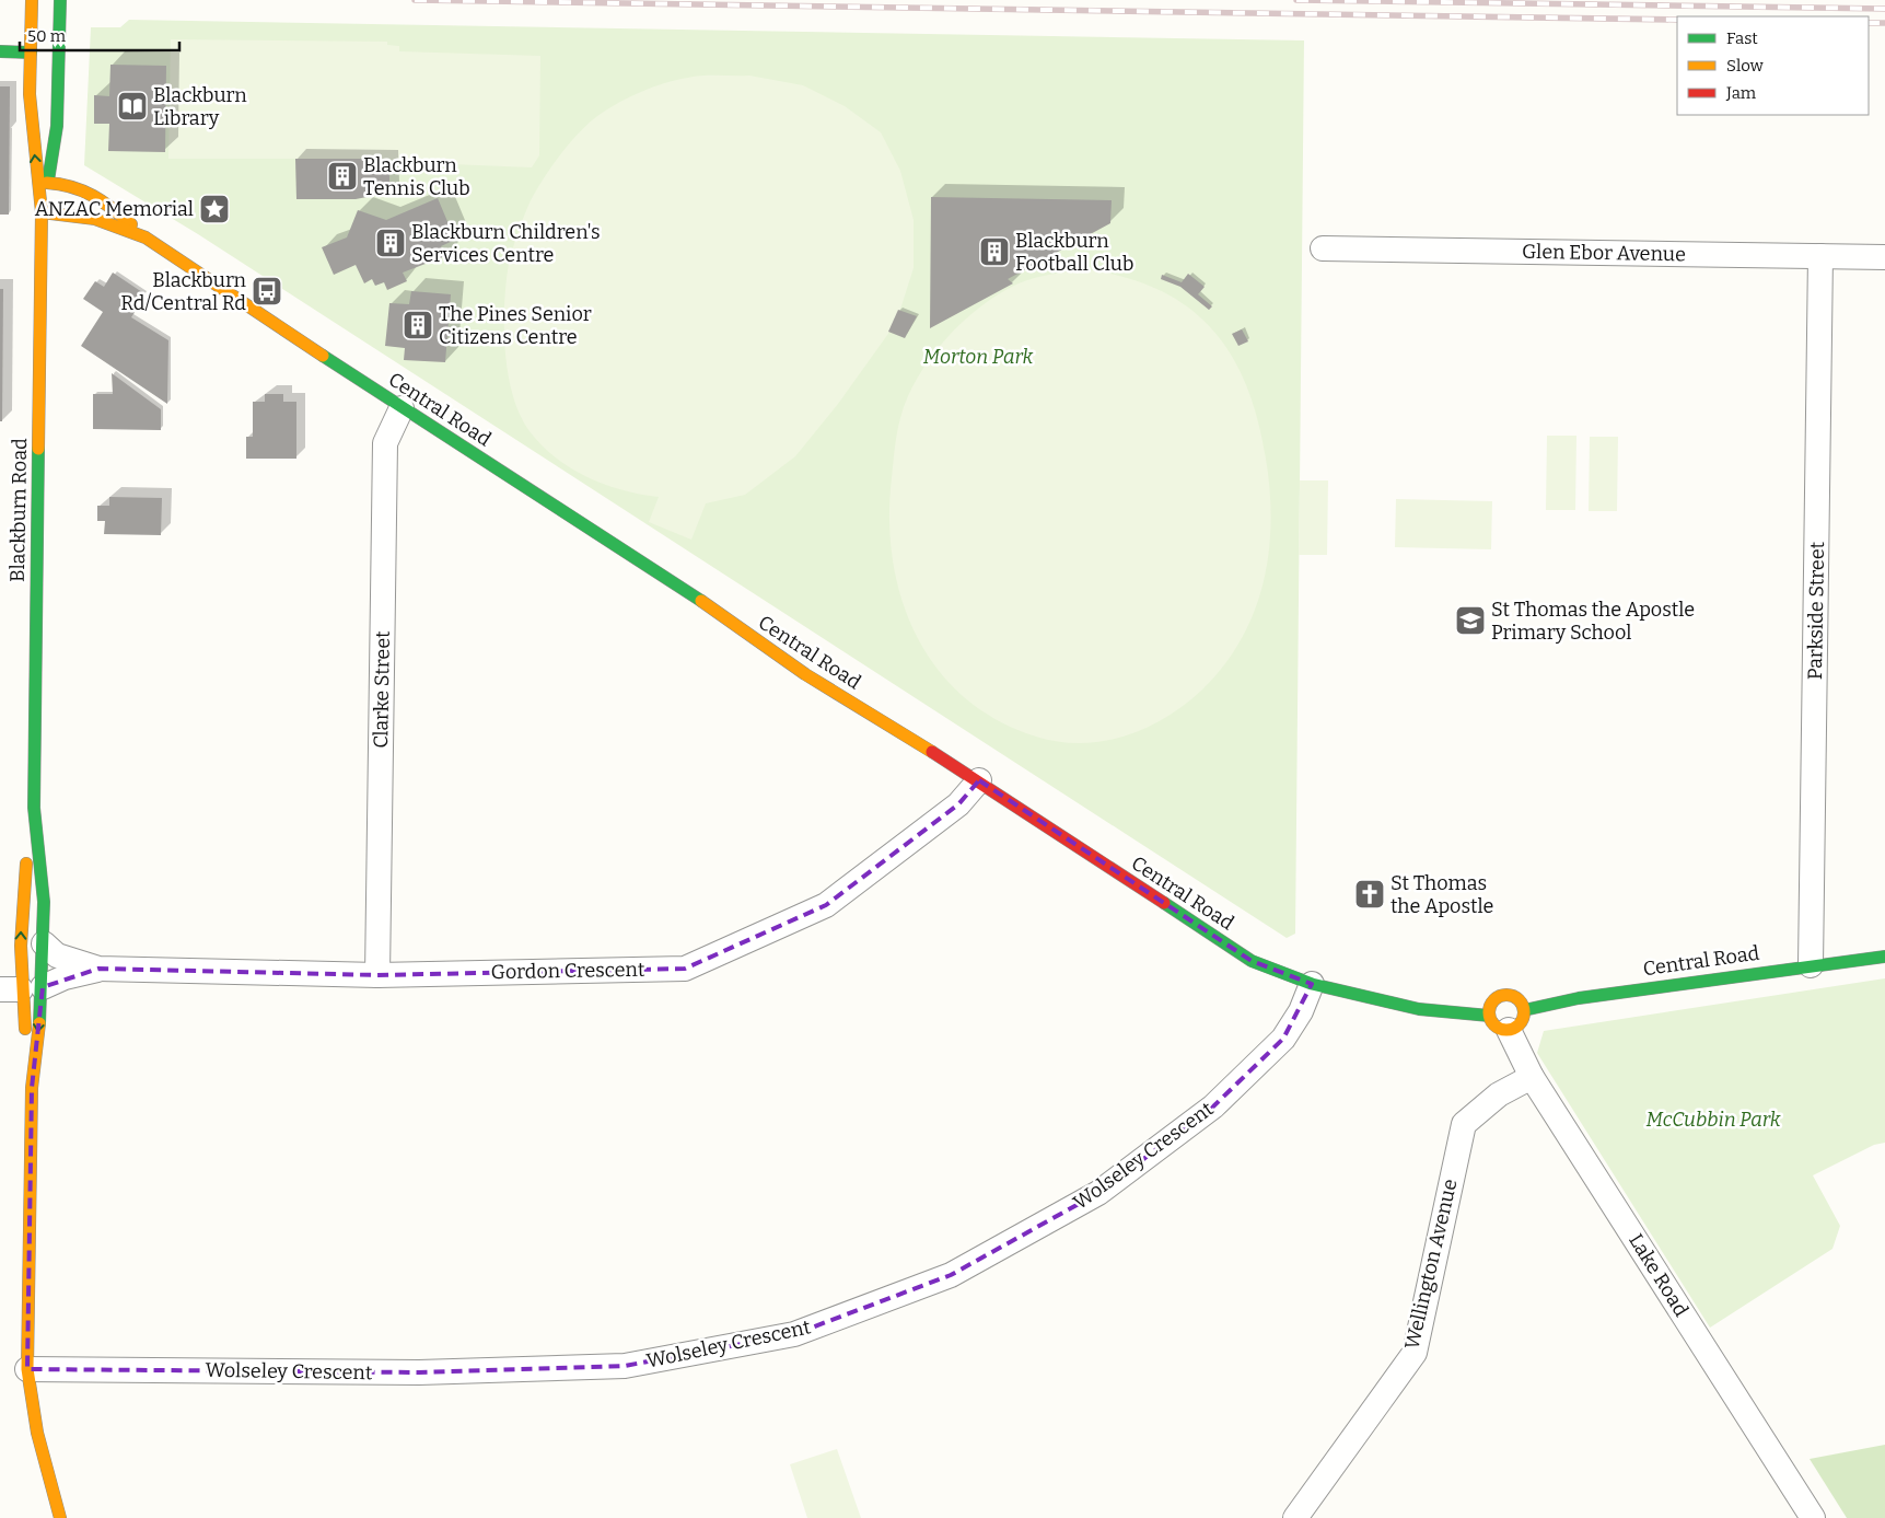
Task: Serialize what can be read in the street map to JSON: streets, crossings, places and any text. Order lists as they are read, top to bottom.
{
  "streets": {
    "street": [
      "Glen Ebor Avenue",
      "Central Road",
      "Blackburn Road",
      "Parkside Street",
      "Clarke Street",
      "Gordon Crescent",
      "Wolseley Crescent",
      "Wellington Avenue",
      "Lake Road"
    ]
  },
  "crossings": [
    ["Glen Ebor Avenue", "Parkside Street"],
    ["Central Road", "Blackburn Road"],
    ["Central Road", "Parkside Street"],
    ["Central Road", "Clarke Street"],
    ["Central Road", "Gordon Crescent"],
    ["Central Road", "Wolseley Crescent"],
    ["Central Road", "Lake Road"],
    ["Blackburn Road", "Gordon Crescent"],
    ["Blackburn Road", "Wolseley Crescent"],
    ["Clarke Street", "Gordon Crescent"],
    ["Wellington Avenue", "Lake Road"]
  ],
  "parks": ["Morton Park", "McCubbin Park"],
  "places": {
    "library": ["Blackburn Library"],
    "building": [
      "Blackburn Tennis Club",
      "Blackburn Children's Services Centre",
      "Blackburn Football Club",
      "The Pines Senior Citizens Centre"
    ],
    "place": ["ANZAC Memorial"],
    "bus stop": ["Blackburn Rd/Central Rd"],
    "school or university": ["St Thomas the Apostle Primary School"],
    "church": ["St Thomas the Apostle"]
  },
  "legend": ["Fast", "Slow", "Jam"],
  "scale_bar": "50 m"
}
